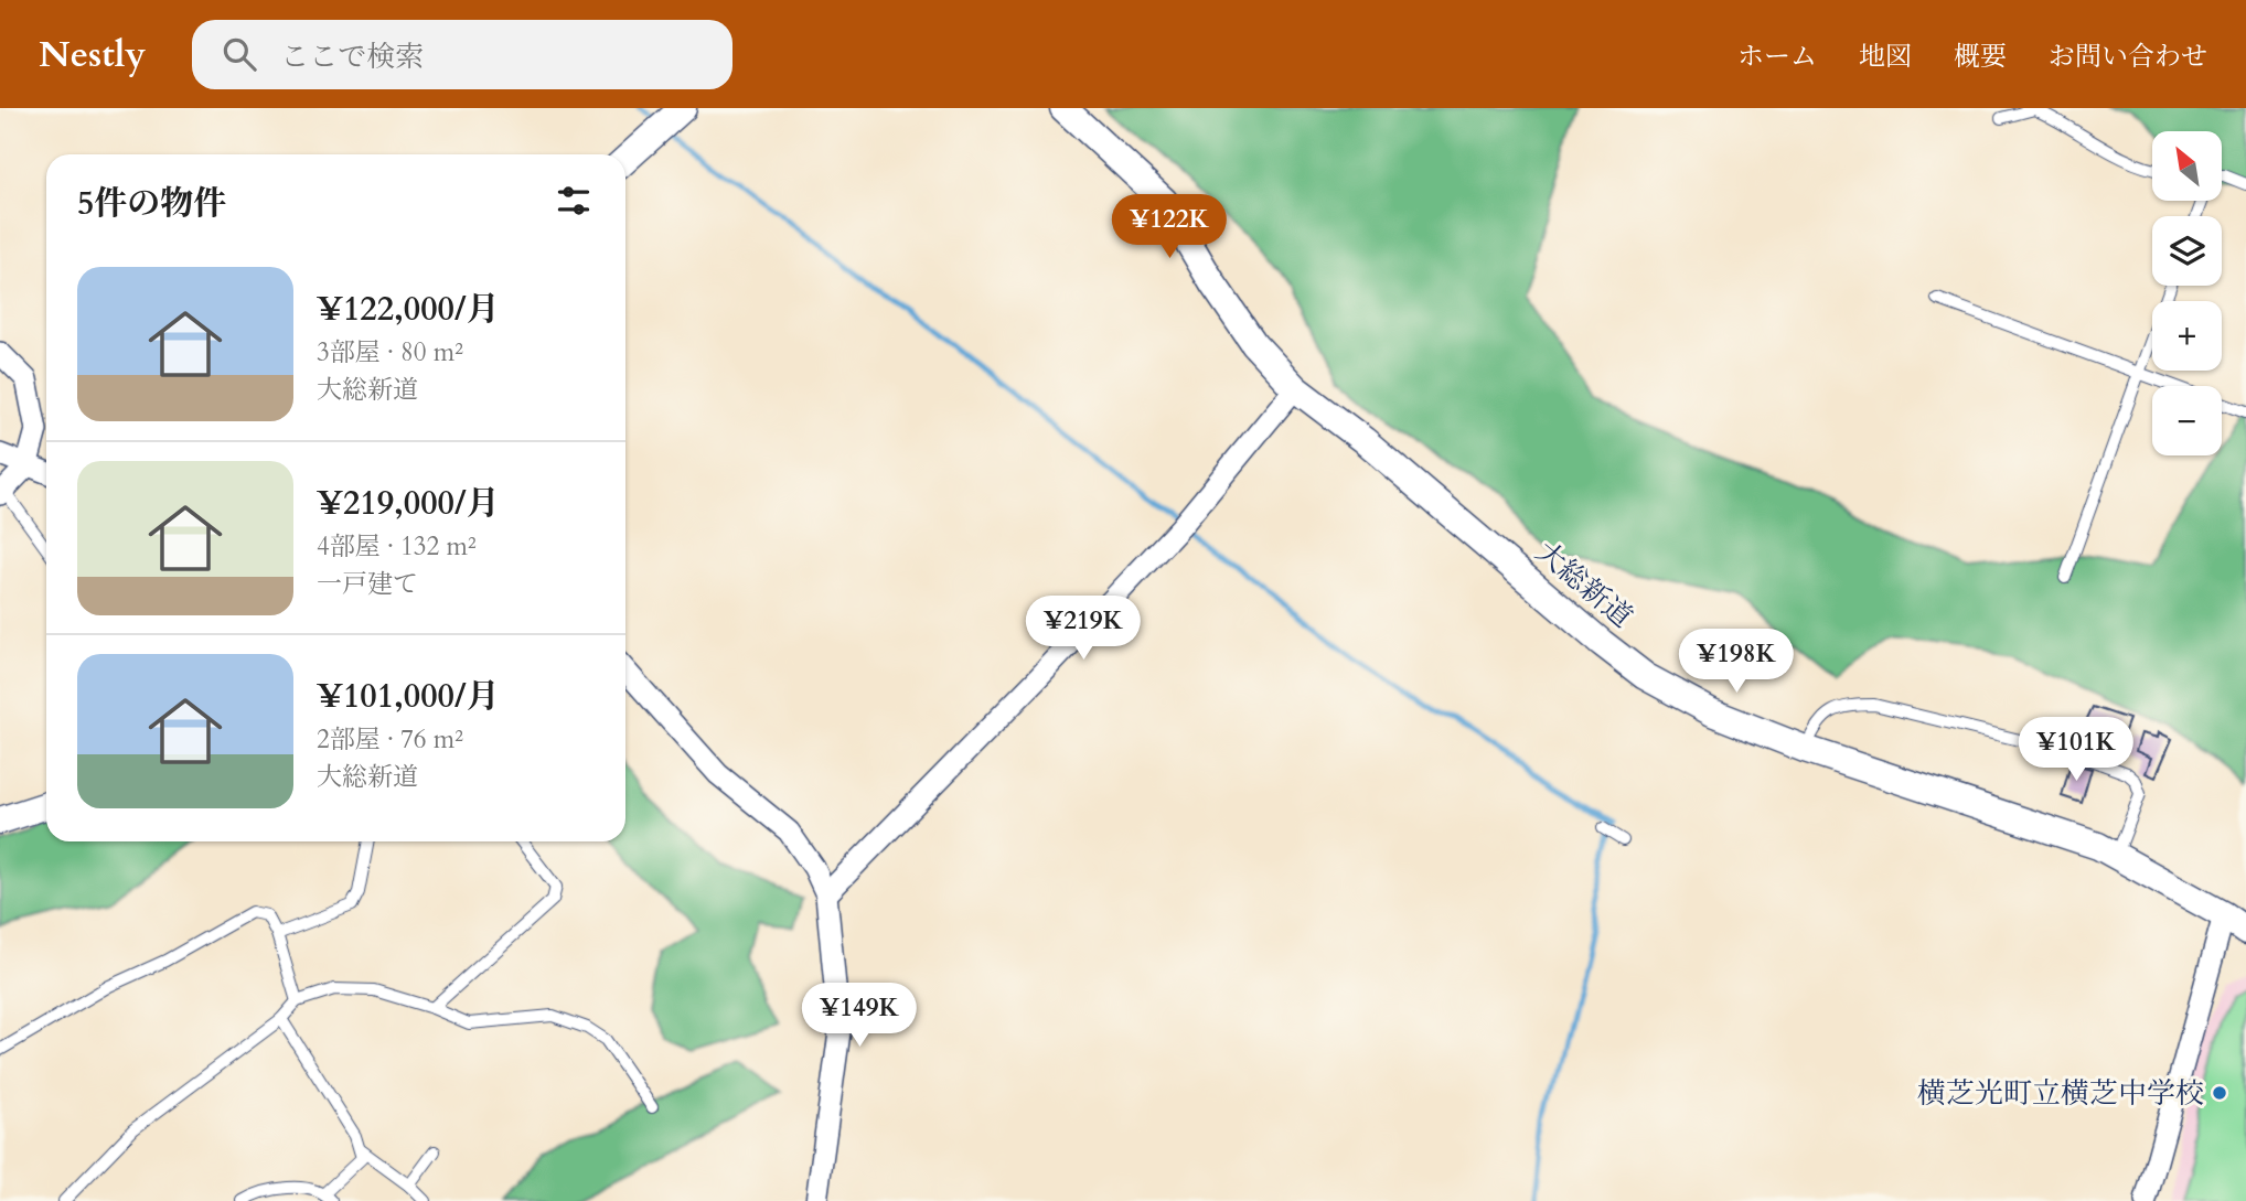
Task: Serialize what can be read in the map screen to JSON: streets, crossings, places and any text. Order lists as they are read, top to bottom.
{
  "streets": {
    "street": ["大総新道"]
  },
  "places": ["横芝光町立横芝中学校"],
  "north": "top left",
  "page": {
    "header": "Nestly",
    "search": "ここで検索",
    "nav": [
      "ホーム",
      "地図",
      "概要",
      "お問い合わせ"
    ],
    "map_buttons": ["+", "−"],
    "heading": "5件の物件",
    "price": [
      "¥122K",
      "¥219K",
      "¥198K",
      "¥101K",
      "¥149K"
    ],
    "list": [
      {
        "name": "¥122,000/月",
        "note": "3部屋 · 80 m² · 大総新道"
      },
      {
        "name": "¥219,000/月",
        "note": "4部屋 · 132 m² · 一戸建て"
      },
      {
        "name": "¥101,000/月",
        "note": "2部屋 · 76 m² · 大総新道"
      }
    ]
  }
}
